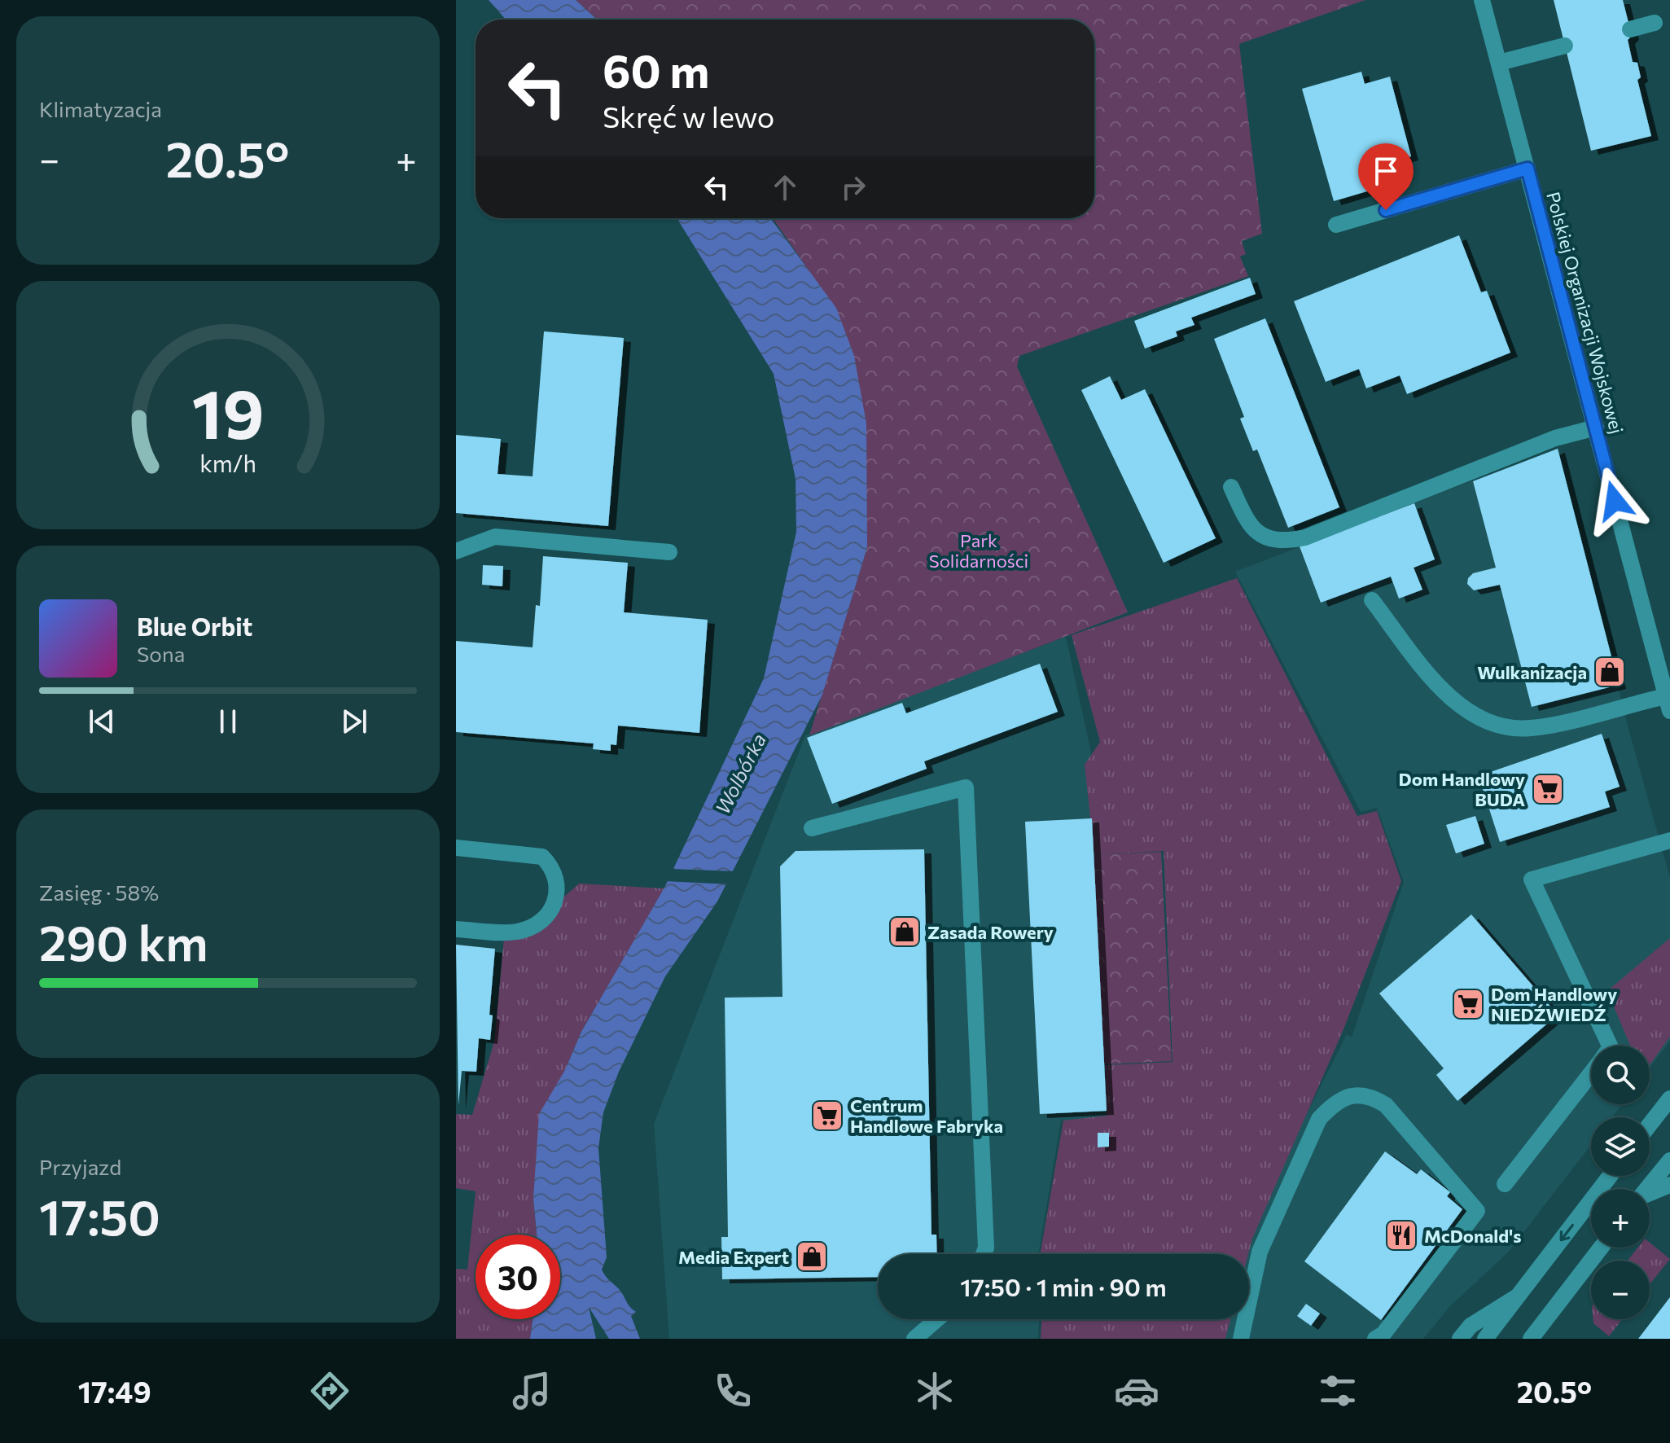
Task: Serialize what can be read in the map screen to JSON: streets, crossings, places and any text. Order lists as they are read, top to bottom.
{
  "streets": {
    "street": ["Polskiej Organizacji Wojskowej"]
  },
  "water": ["Wolbórka"],
  "parks": ["Park Solidarności"],
  "places": {
    "shop": ["Wulkanizacja", "Zasada Rowery", "Media Expert"],
    "supermarket": ["Dom Handlowy BUDA", "Dom Handlowy NIEDŹWIEDŹ", "Centrum Handlowe Fabryka"],
    "restaurant": ["McDonald's"]
  },
  "page": {
    "tile": [
      "Klimatyzacja",
      ["Zasięg · 58%", "290 km"],
      ["Przyjazd", "17:50"]
    ],
    "turn": ["60 m", "Skręć w lewo"],
    "heat": ["−", "20.5°", "+"],
    "song": ["Blue Orbit", "Sona"],
    "map_buttons": ["+", "−"],
    "limit": "30",
    "trip": "17:50 · 1 min · 90 m",
    "tabs": ["17:49", "20.5°"],
    "gauge": ["19", "km/h"]
  }
}
